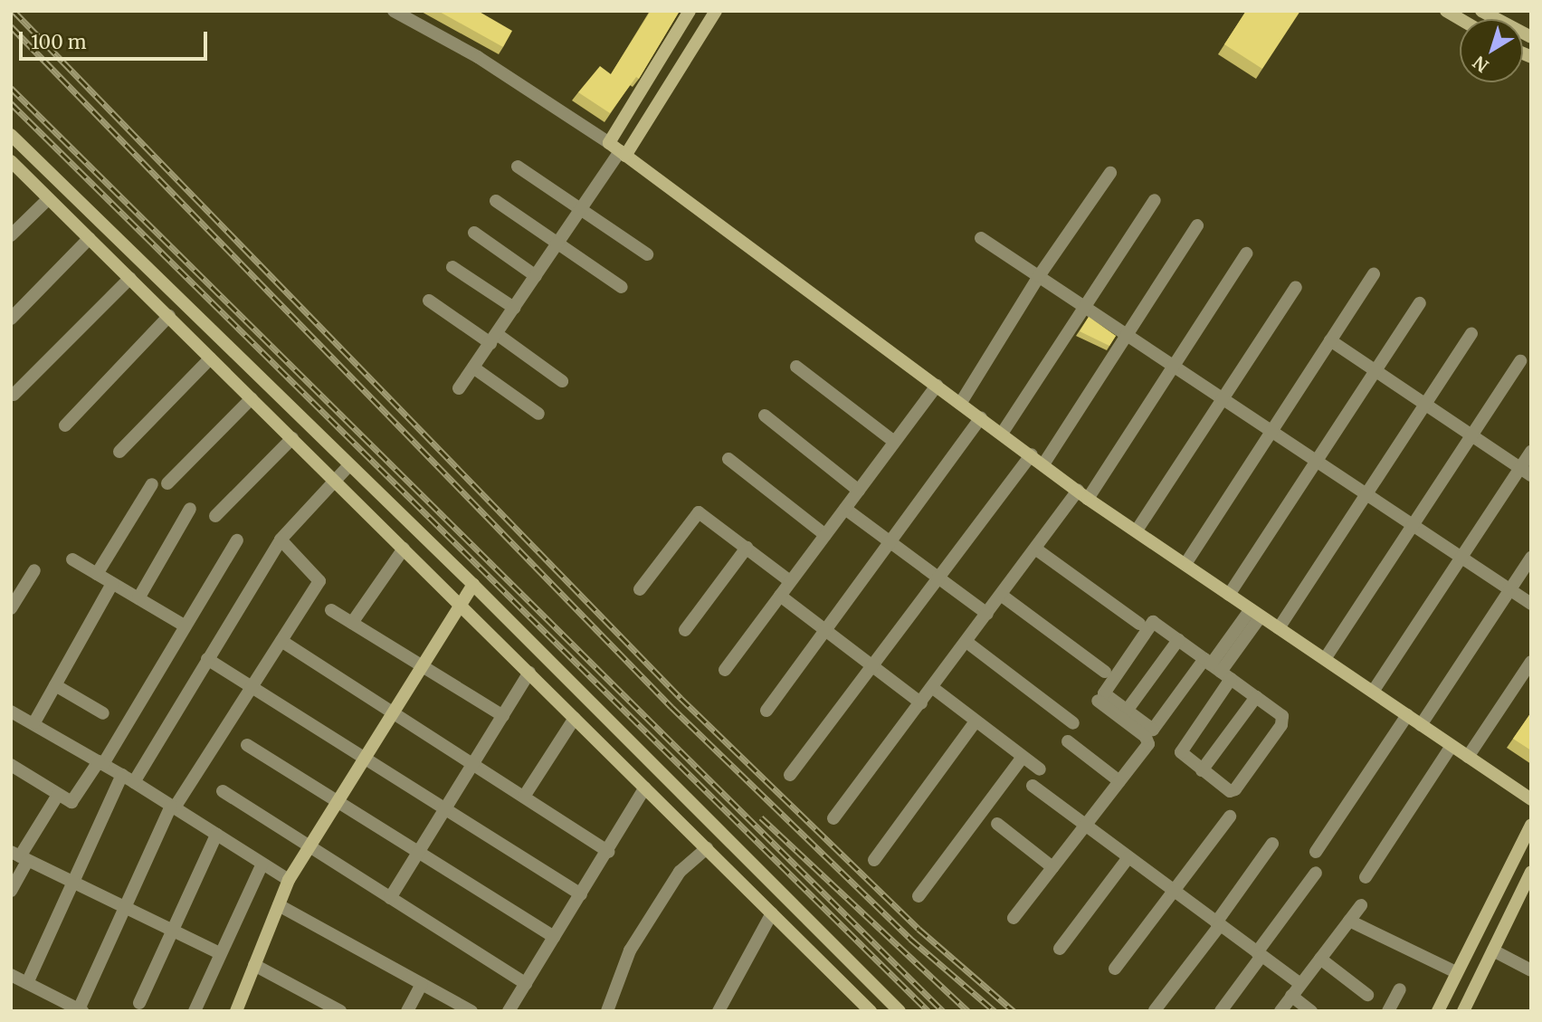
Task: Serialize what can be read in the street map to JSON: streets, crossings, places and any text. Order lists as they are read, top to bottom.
{
  "scale_bar": "100 m",
  "north": "bottom left"
}
